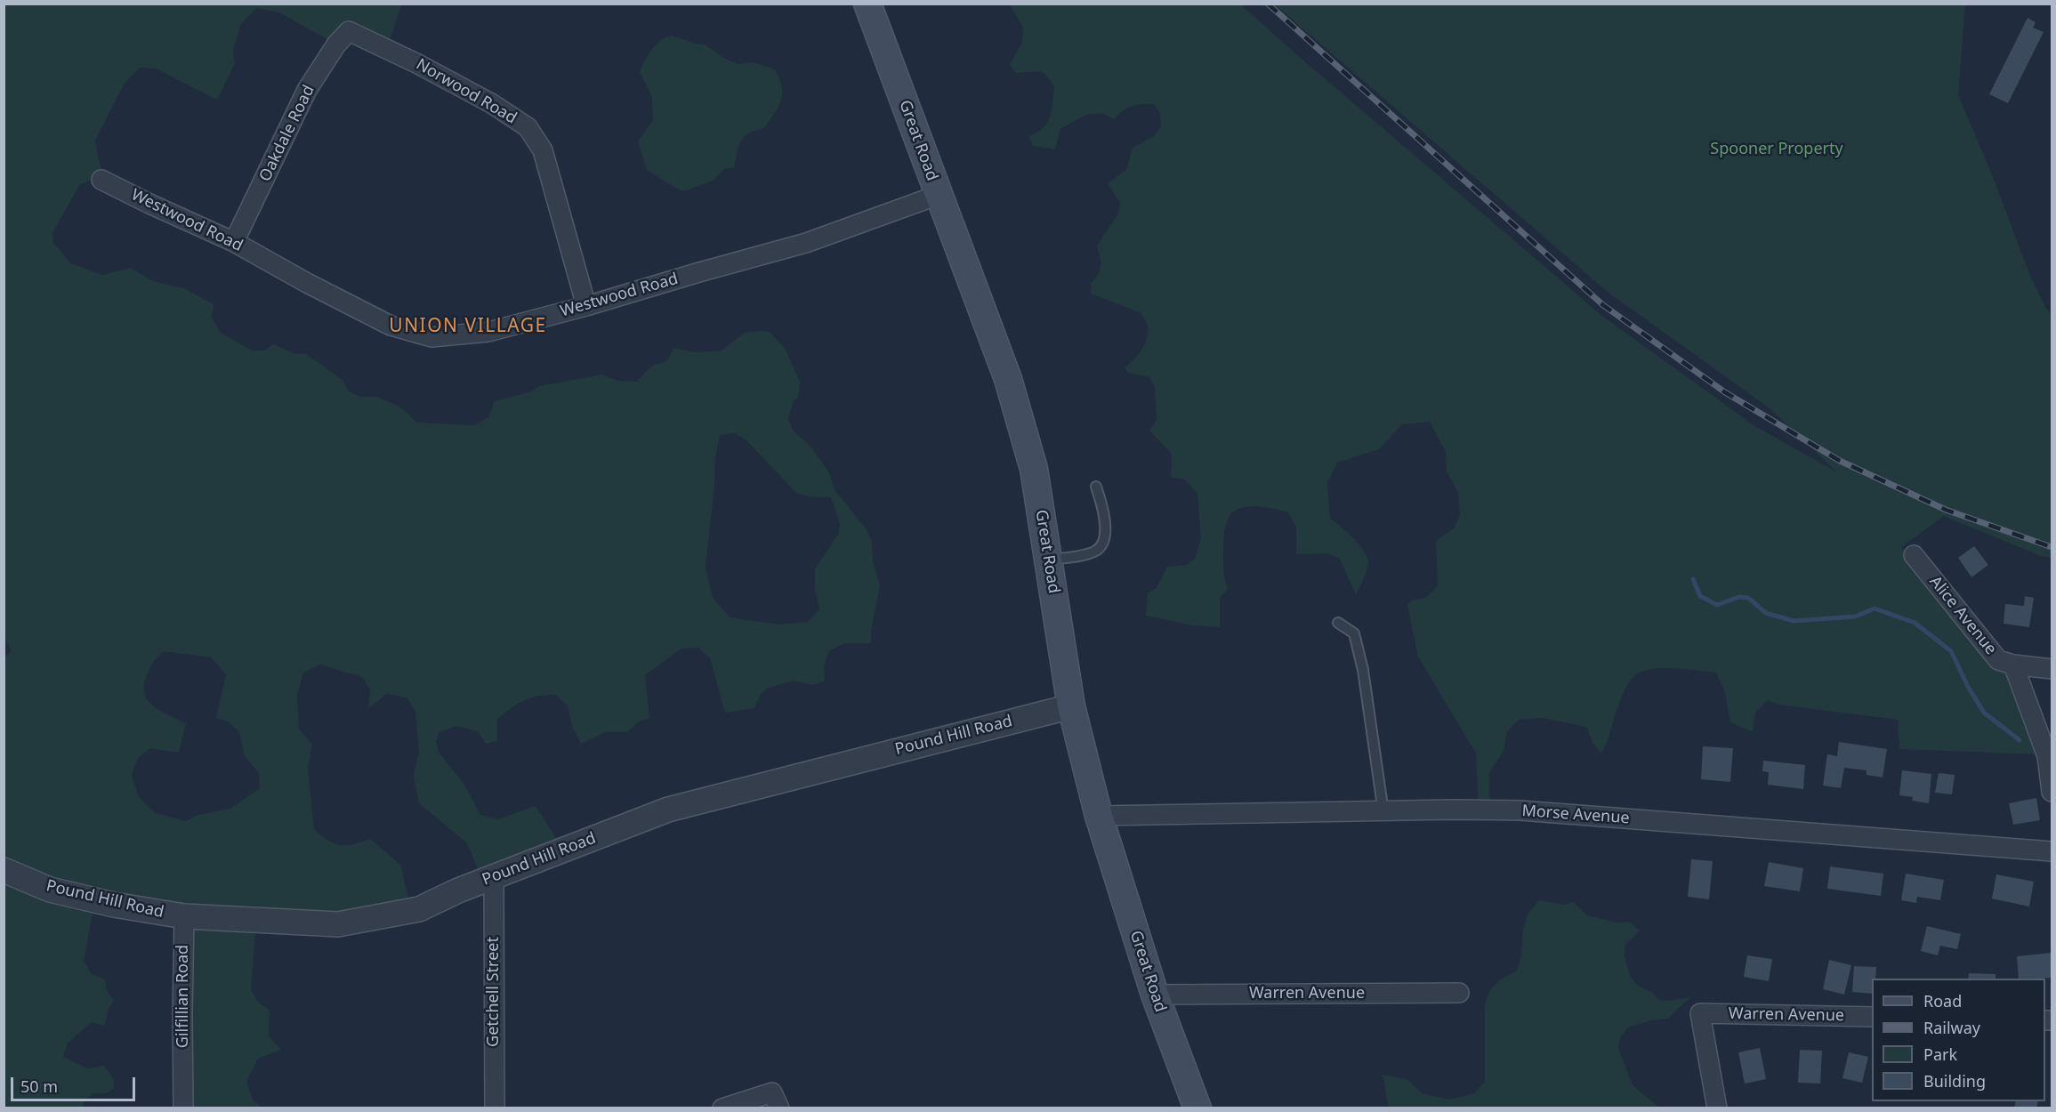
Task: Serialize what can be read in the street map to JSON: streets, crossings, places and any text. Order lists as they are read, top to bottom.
{
  "streets": {
    "main road": ["Great Road"],
    "street": [
      "Norwood Road",
      "Oakdale Road",
      "Westwood Road",
      "Alice Avenue",
      "Pound Hill Road",
      "Morse Avenue",
      "Getchell Street",
      "Warren Avenue",
      "Gilfillian Road"
    ]
  },
  "crossings": [
    ["Norwood Road", "Oakdale Road"],
    ["Norwood Road", "Westwood Road"],
    ["Oakdale Road", "Westwood Road"],
    ["Great Road", "Westwood Road"],
    ["Great Road", "Pound Hill Road"],
    ["Great Road", "Morse Avenue"],
    ["Great Road", "Warren Avenue"],
    ["Pound Hill Road", "Getchell Street"],
    ["Pound Hill Road", "Gilfillian Road"]
  ],
  "districts": ["UNION VILLAGE"],
  "parks": ["Spooner Property"],
  "legend": [
    "Road",
    "Railway",
    "Park",
    "Building"
  ],
  "scale_bar": "50 m"
}
